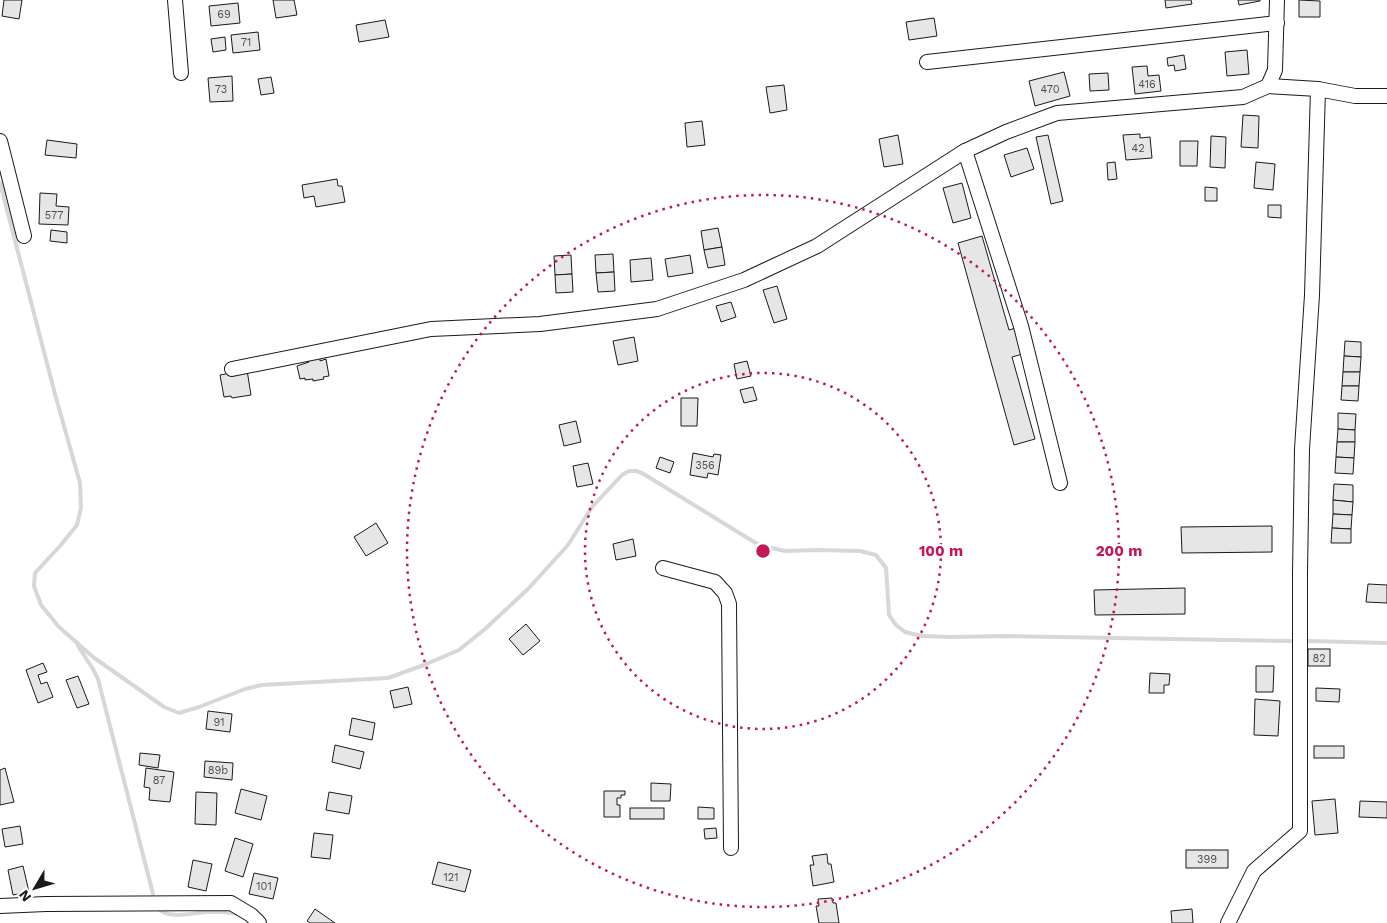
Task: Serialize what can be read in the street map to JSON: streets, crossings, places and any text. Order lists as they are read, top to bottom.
{
  "house_numbers": [
    "69",
    "71",
    "416",
    "73",
    "470",
    "42",
    "577",
    "356",
    "82",
    "91",
    "89b",
    "87",
    "399",
    "121",
    "101"
  ],
  "north": "bottom left",
  "rings": ["100 m", "200 m"]
}
